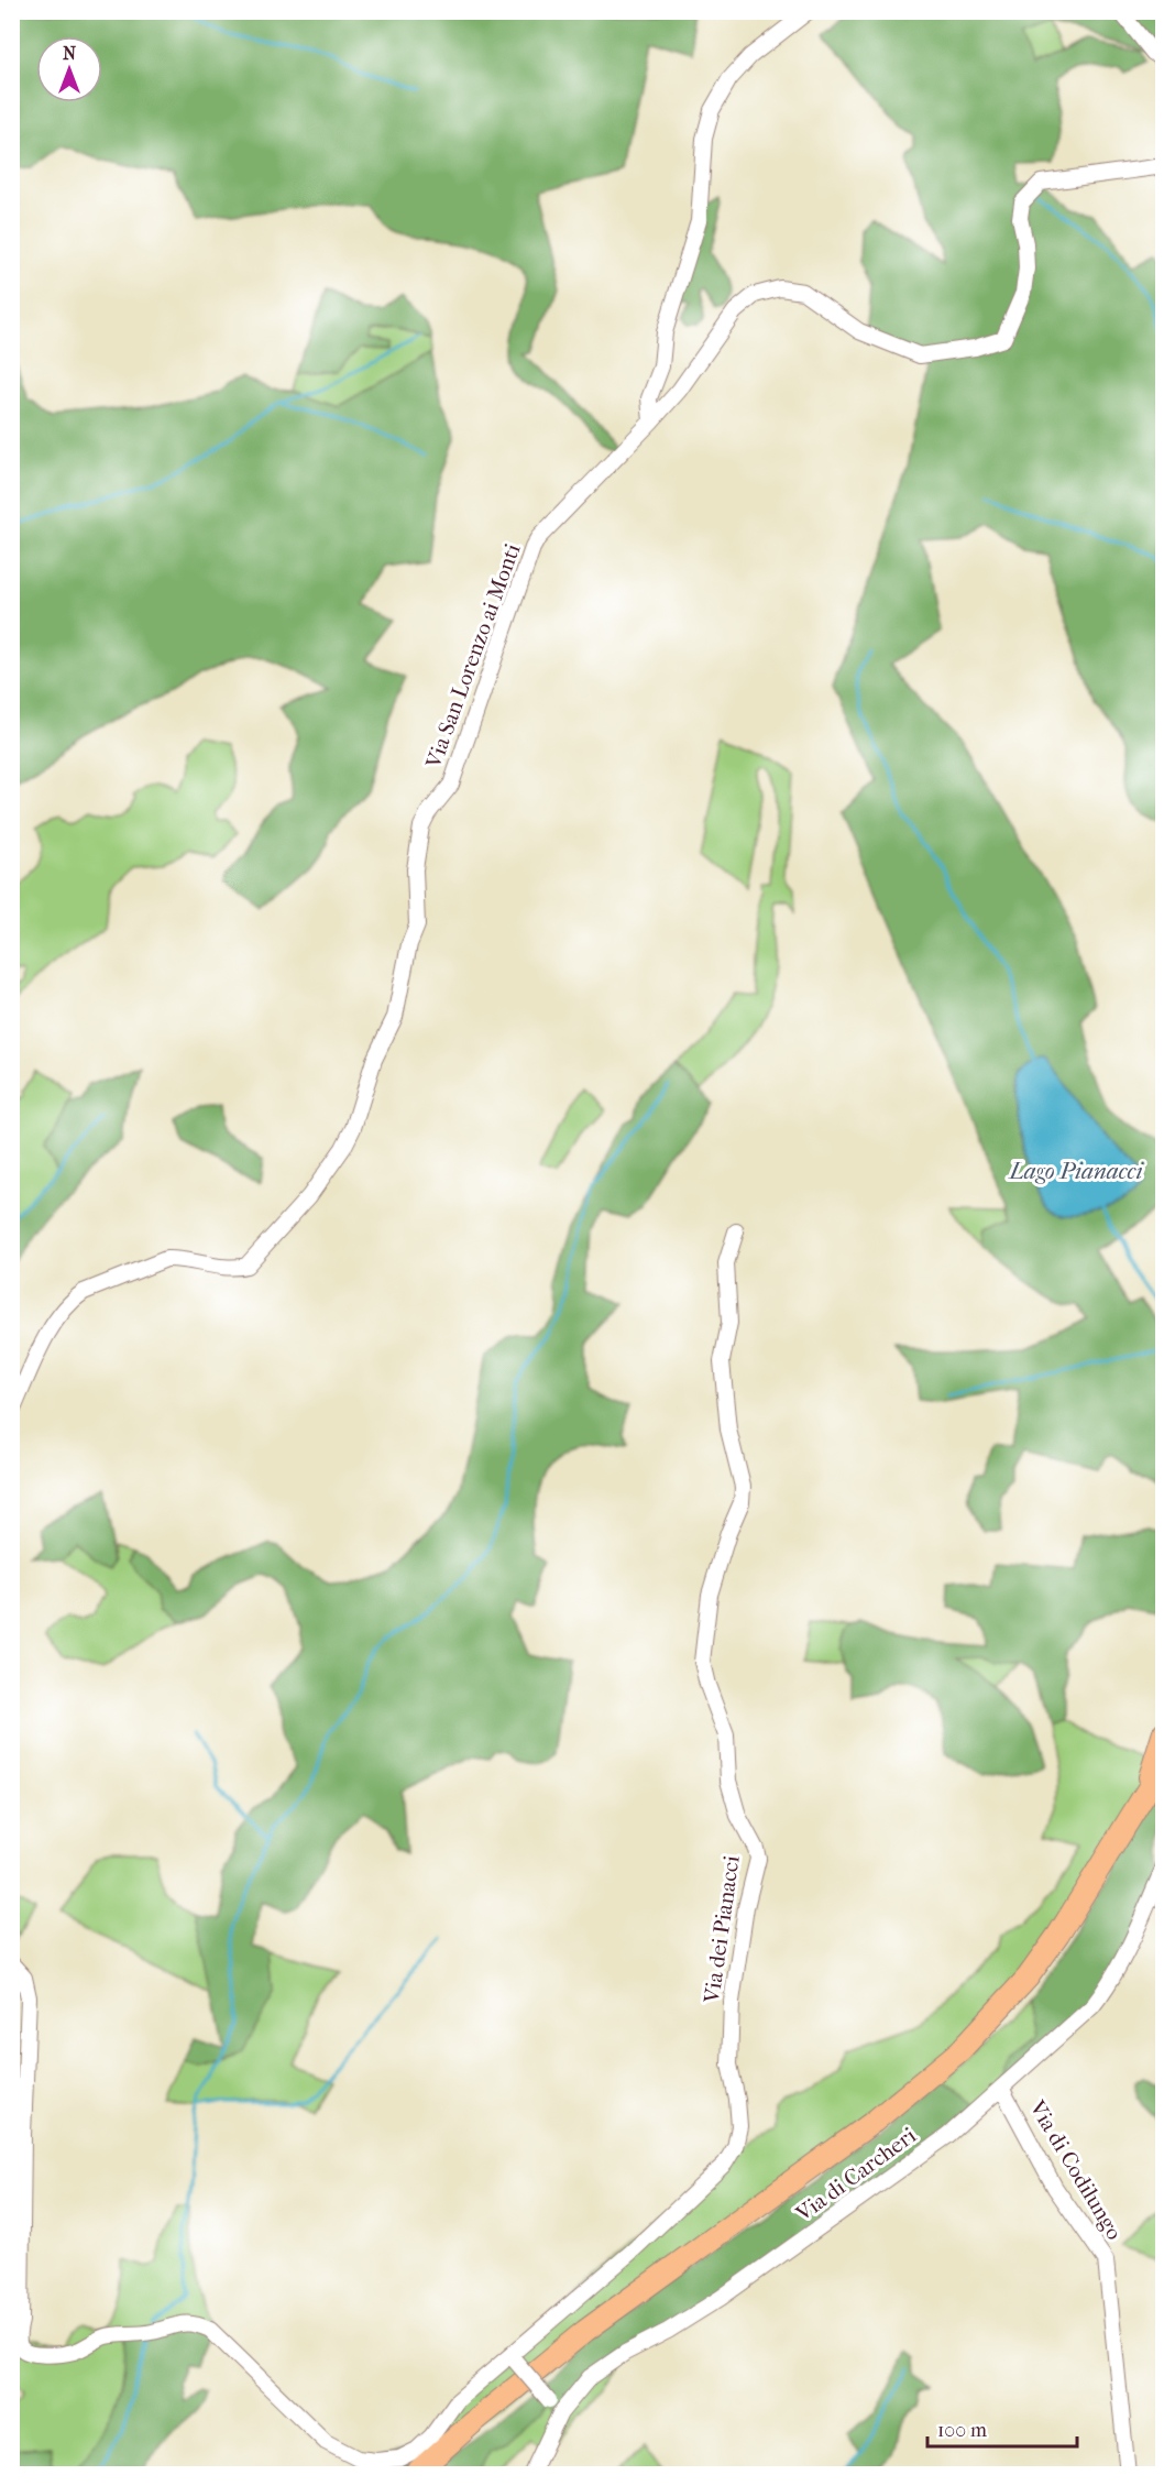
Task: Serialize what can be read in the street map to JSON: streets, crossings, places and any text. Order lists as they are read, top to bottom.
{
  "streets": {
    "street": [
      "Via San Lorenzo ai Monti",
      "Via dei Pianacci",
      "Via di Codilungo",
      "Via di Carcheri"
    ]
  },
  "crossings": [
    ["Via di Codilungo", "Via di Carcheri"]
  ],
  "water": ["Lago Pianacci"],
  "scale_bar": "100 m",
  "north": "top"
}
